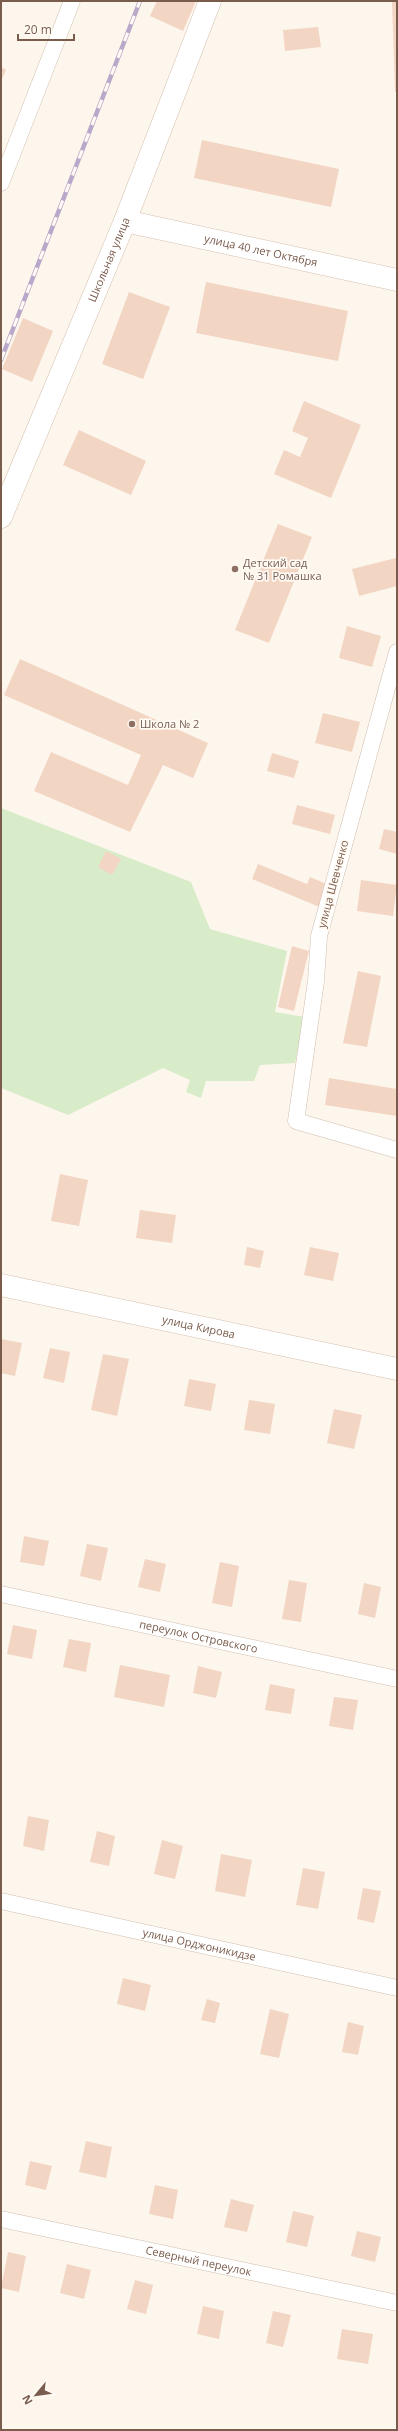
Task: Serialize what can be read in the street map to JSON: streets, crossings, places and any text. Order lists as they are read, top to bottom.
{
  "streets": {
    "main road": ["улица 40 лет Октября", "Школьная улица", "улица Кирова"],
    "street": [
      "улица Шевченко",
      "переулок Островского",
      "улица Орджоникидзе",
      "Северный переулок"
    ]
  },
  "crossings": [
    ["улица 40 лет Октября", "Школьная улица"]
  ],
  "places": ["Детский сад № 31 Ромашка", "Школа № 2"],
  "scale_bar": "20 m",
  "north": "bottom left"
}
